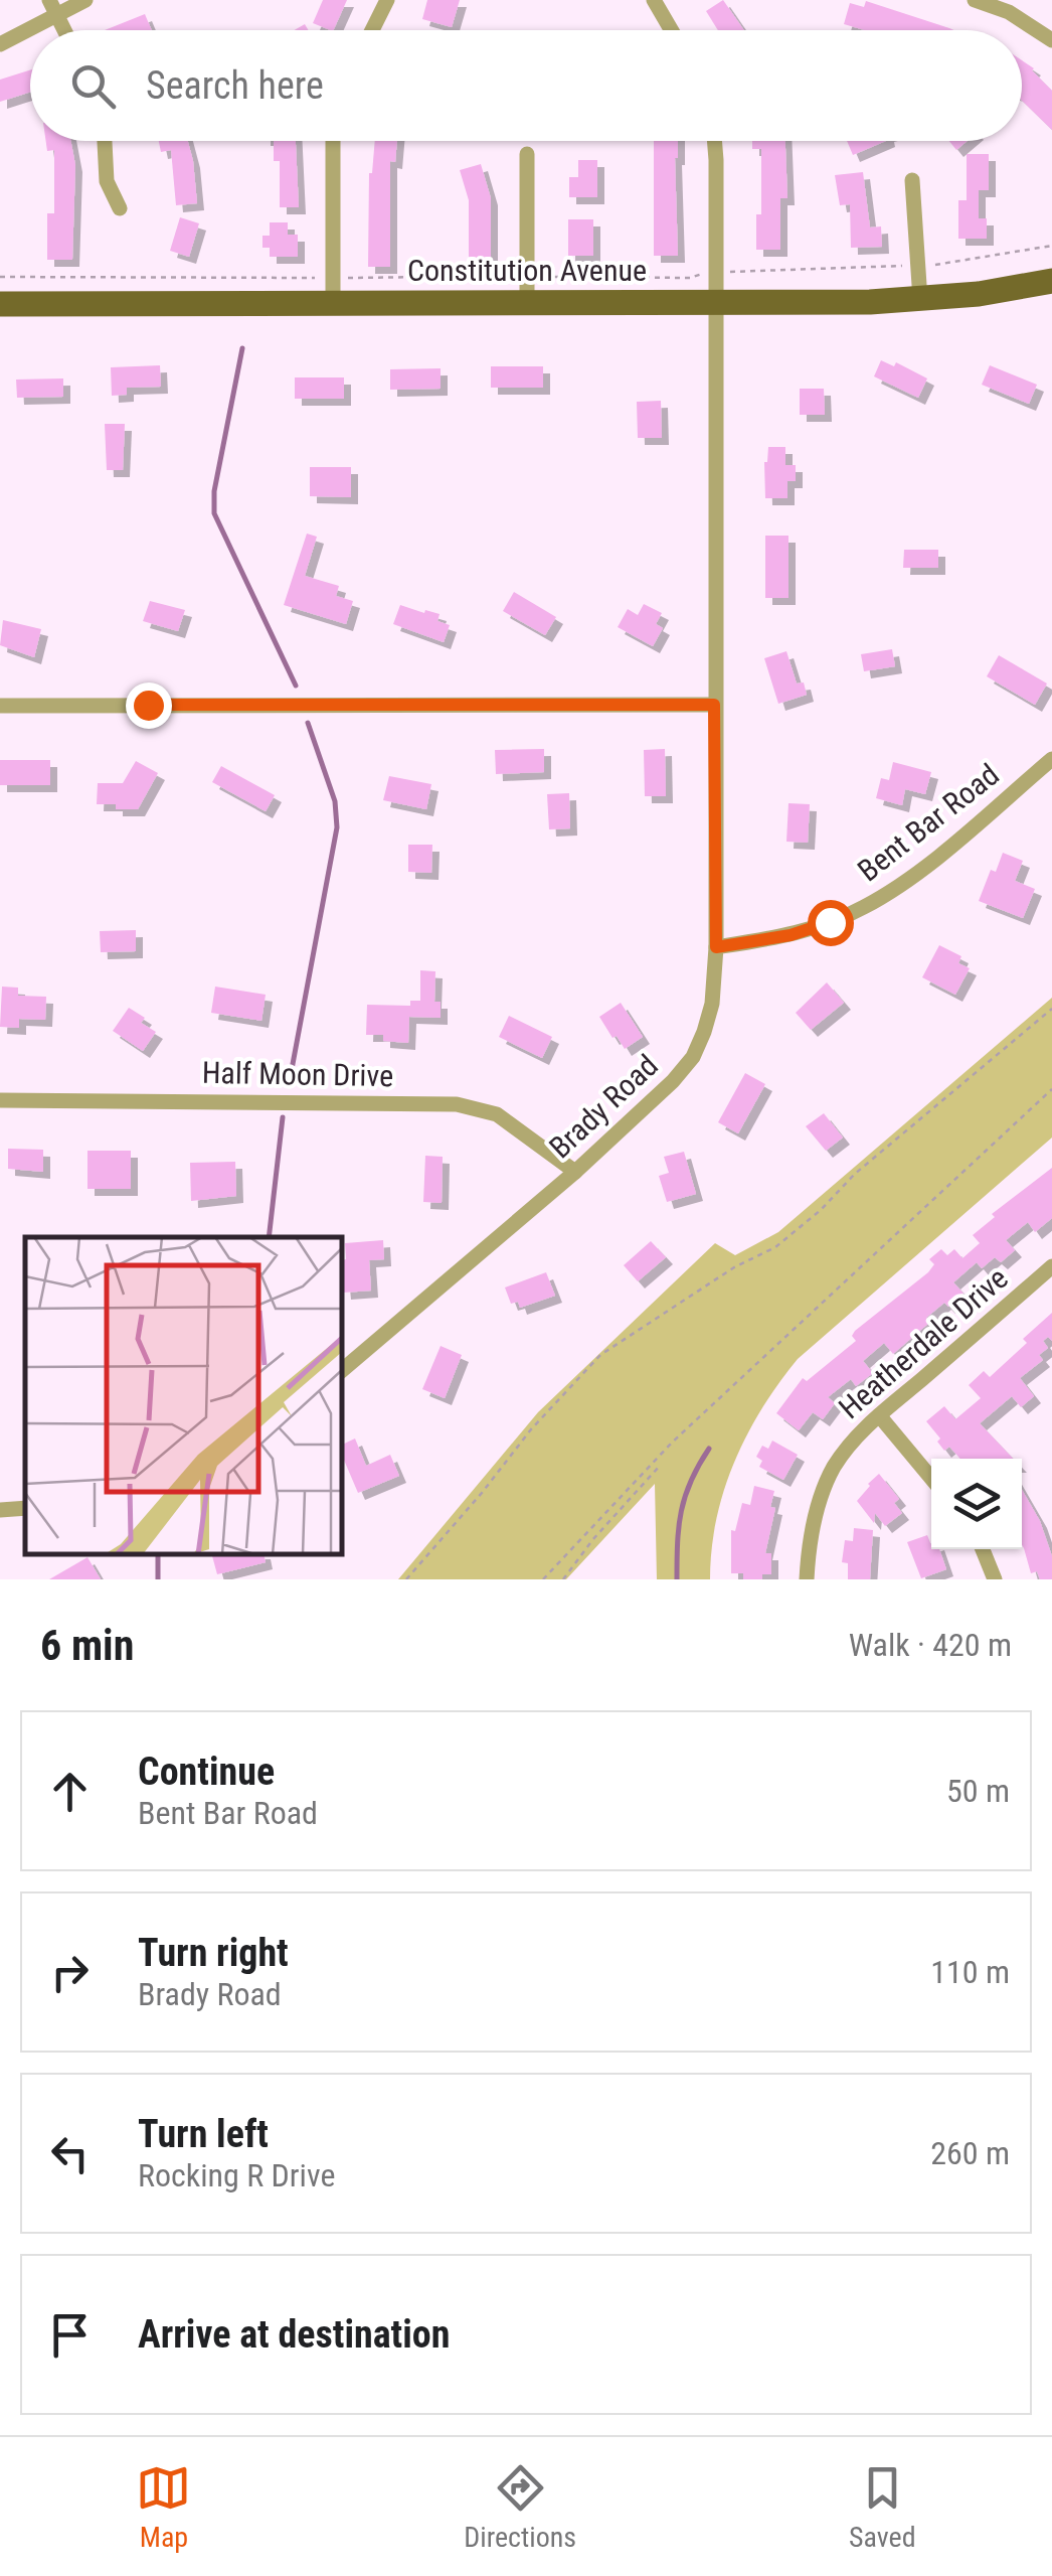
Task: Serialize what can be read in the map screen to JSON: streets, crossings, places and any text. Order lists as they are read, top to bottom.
{
  "streets": {
    "main road": ["Constitution Avenue"],
    "street": [
      "Bent Bar Road",
      "Half Moon Drive",
      "Brady Road",
      "Heatherdale Drive"
    ]
  },
  "crossings": [
    ["Constitution Avenue", "Brady Road"],
    ["Bent Bar Road", "Brady Road"],
    ["Half Moon Drive", "Brady Road"]
  ],
  "page": {
    "search": "Search here",
    "heading": ["6 min", "Walk · 420 m"],
    "list": [
      ["Continue", "Bent Bar Road", "50 m"],
      ["Turn right", "Brady Road", "110 m"],
      ["Turn left", "Rocking R Drive", "260 m"],
      "Arrive at destination"
    ],
    "nav": ["Map", "Directions", "Saved"]
  }
}
